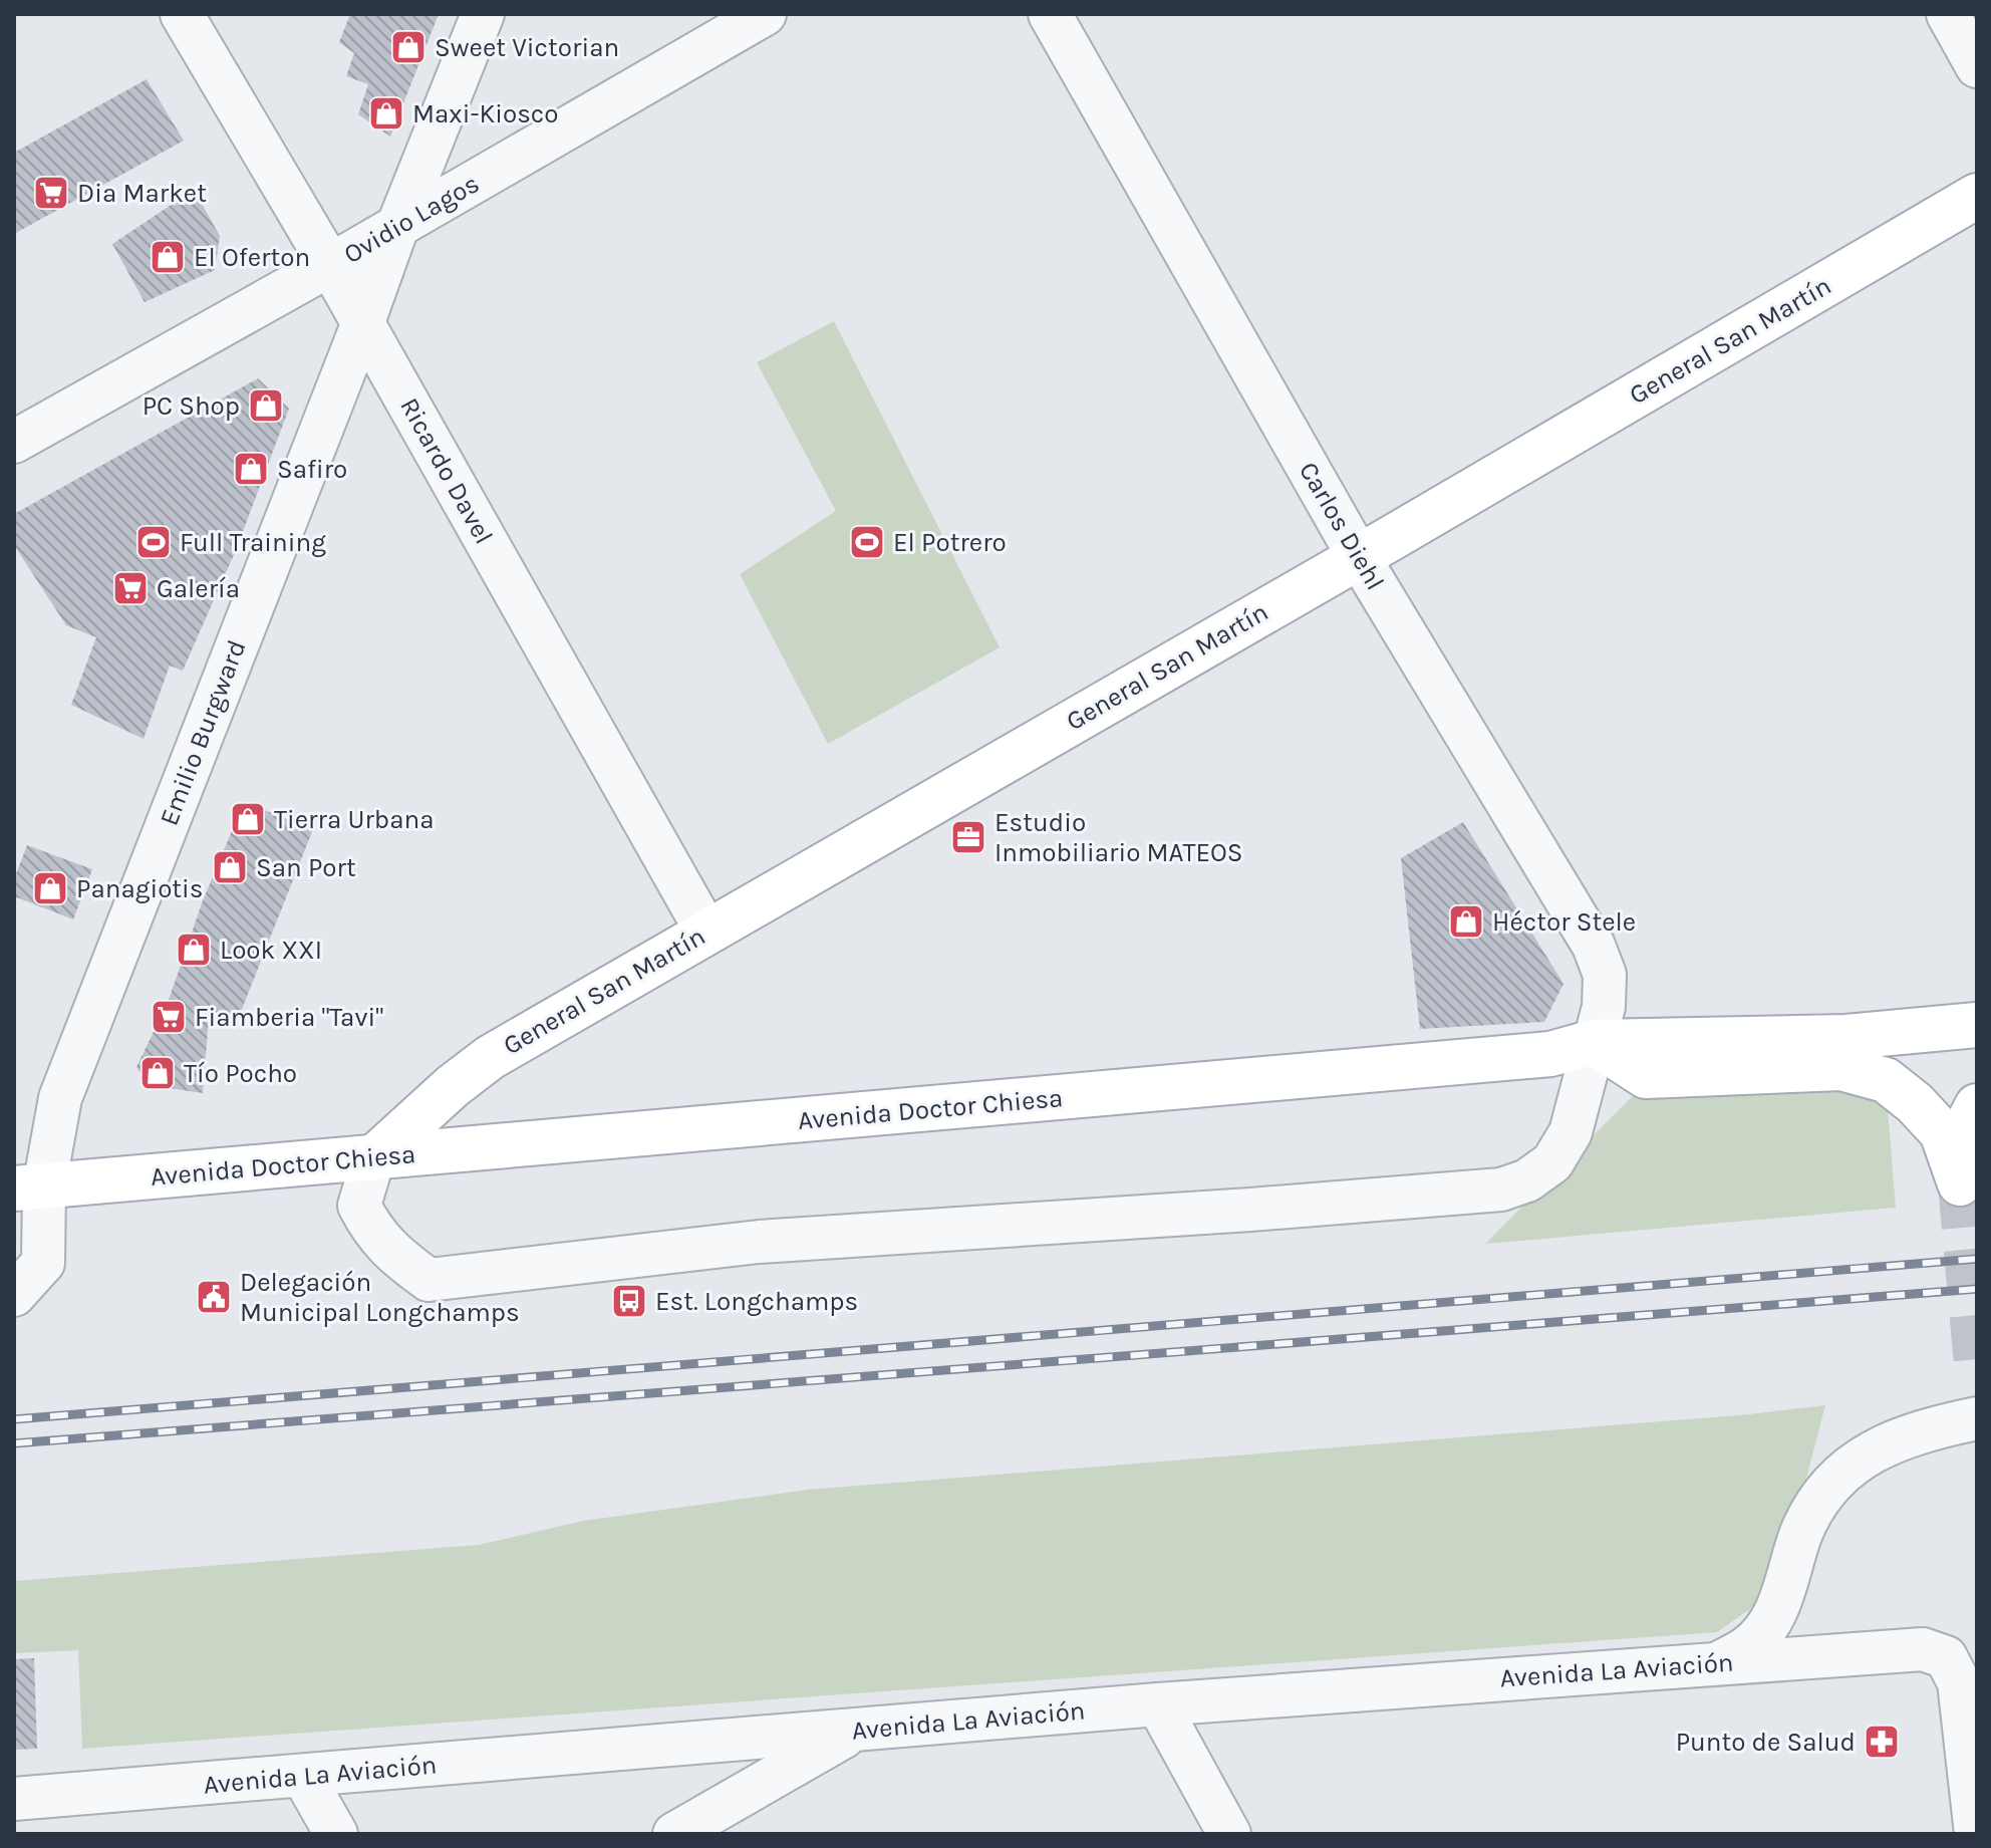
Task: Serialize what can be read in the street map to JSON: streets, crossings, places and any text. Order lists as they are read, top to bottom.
{
  "streets": {
    "main road": ["General San Martín", "Avenida Doctor Chiesa"],
    "street": [
      "Ovidio Lagos",
      "Ricardo Davel",
      "Carlos Diehl",
      "Emilio Burgward",
      "Avenida La Aviación"
    ]
  },
  "crossings": [
    ["Ovidio Lagos", "Ricardo Davel"],
    ["Ovidio Lagos", "Emilio Burgward"],
    ["General San Martín", "Ricardo Davel"],
    ["General San Martín", "Carlos Diehl"],
    ["General San Martín", "Avenida Doctor Chiesa"],
    ["Ricardo Davel", "Emilio Burgward"],
    ["Carlos Diehl", "Avenida Doctor Chiesa"],
    ["Emilio Burgward", "Avenida Doctor Chiesa"]
  ],
  "places": {
    "shop": [
      "Sweet Victorian",
      "Maxi-Kiosco",
      "El Oferton",
      "PC Shop",
      "Safiro",
      "Tierra Urbana",
      "San Port",
      "Panagiotis",
      "Héctor Stele",
      "Look XXI",
      "Tío Pocho"
    ],
    "supermarket": ["Dia Market", "Galería", "Fiamberia \"Tavi\""],
    "sports": ["Full Training", "El Potrero"],
    "office": ["Estudio Inmobiliario MATEOS"],
    "public building": ["Delegación Municipal Longchamps"],
    "bus stop": ["Est. Longchamps"],
    "pharmacy": ["Punto de Salud"]
  }
}
